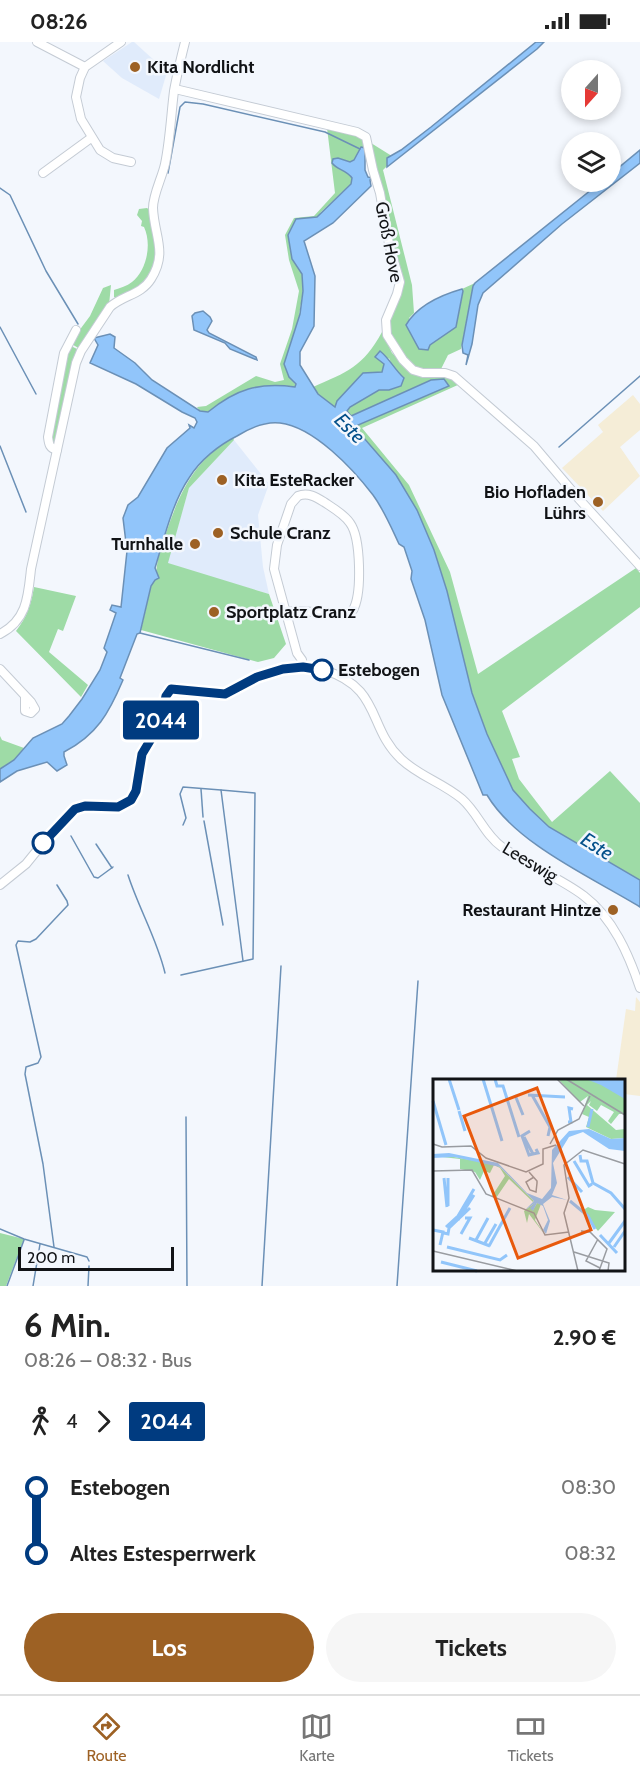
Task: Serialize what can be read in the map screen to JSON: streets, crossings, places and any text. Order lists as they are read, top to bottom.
{
  "streets": {
    "street": ["Groß Hove", "Leeswig"]
  },
  "water": ["Este"],
  "places": [
    "Kita Nordlicht",
    "Kita EsteRacker",
    "Bio Hofladen Lührs",
    "Schule Cranz",
    "Turnhalle",
    "Sportplatz Cranz",
    "Estebogen",
    "Restaurant Hintze"
  ],
  "lines": ["bus line 2044"],
  "scale_bar": "200 m",
  "north": "bottom",
  "page": {
    "status": "08:26",
    "on_map": "2044",
    "scale": "200 m",
    "heading": ["6 Min.", "08:26 – 08:32 · Bus", "2.90 €"],
    "legs": ["4", "2044"],
    "list": [
      {
        "name": "Estebogen",
        "value": "08:30"
      },
      {
        "name": "Altes Estesperrwerk",
        "value": "08:32"
      }
    ],
    "buttons": ["Los", "Tickets"],
    "tabs": ["Route", "Karte", "Tickets"]
  }
}
